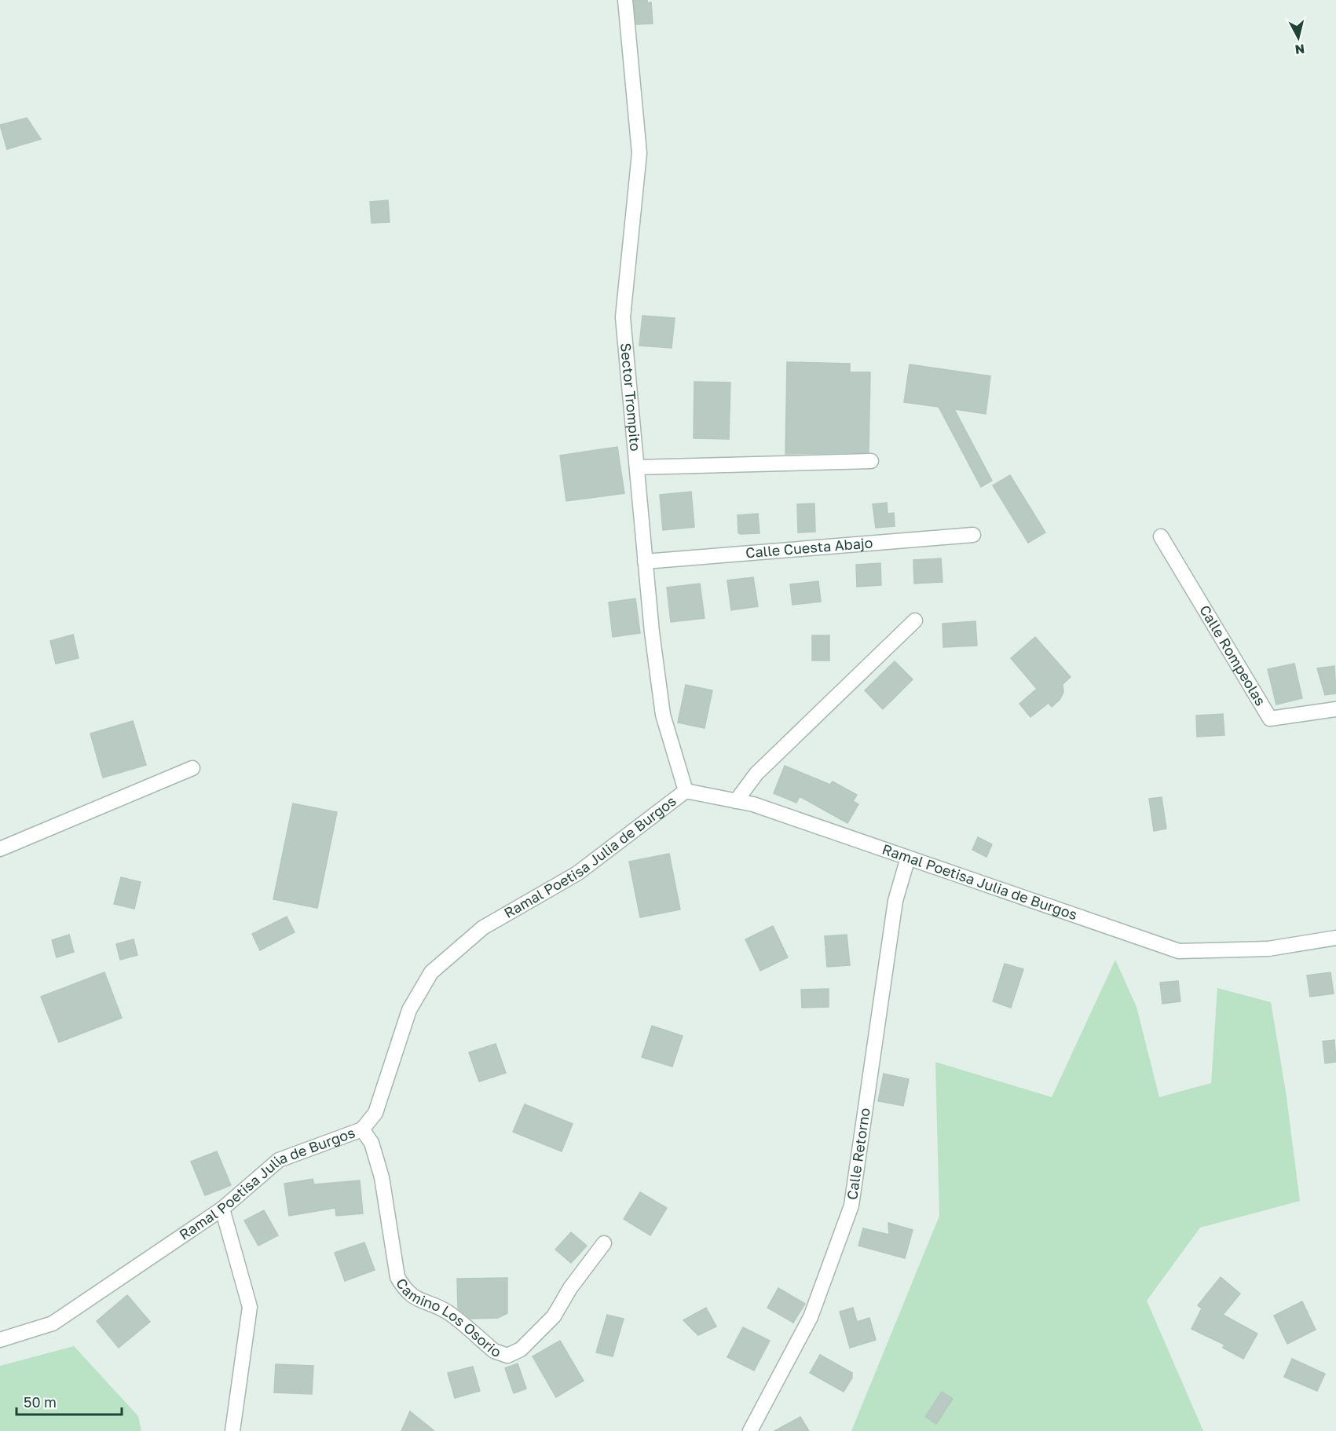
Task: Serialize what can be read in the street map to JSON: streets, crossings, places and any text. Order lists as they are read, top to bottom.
{
  "streets": {
    "street": [
      "Sector Trompito",
      "Calle Cuesta Abajo",
      "Calle Rompeolas",
      "Ramal Poetisa Julia de Burgos",
      "Calle Retorno",
      "Camino Los Osorio"
    ]
  },
  "crossings": [
    ["Sector Trompito", "Calle Cuesta Abajo"],
    ["Sector Trompito", "Ramal Poetisa Julia de Burgos"],
    ["Ramal Poetisa Julia de Burgos", "Calle Retorno"],
    ["Ramal Poetisa Julia de Burgos", "Camino Los Osorio"]
  ],
  "scale_bar": "50 m",
  "north": "bottom"
}
